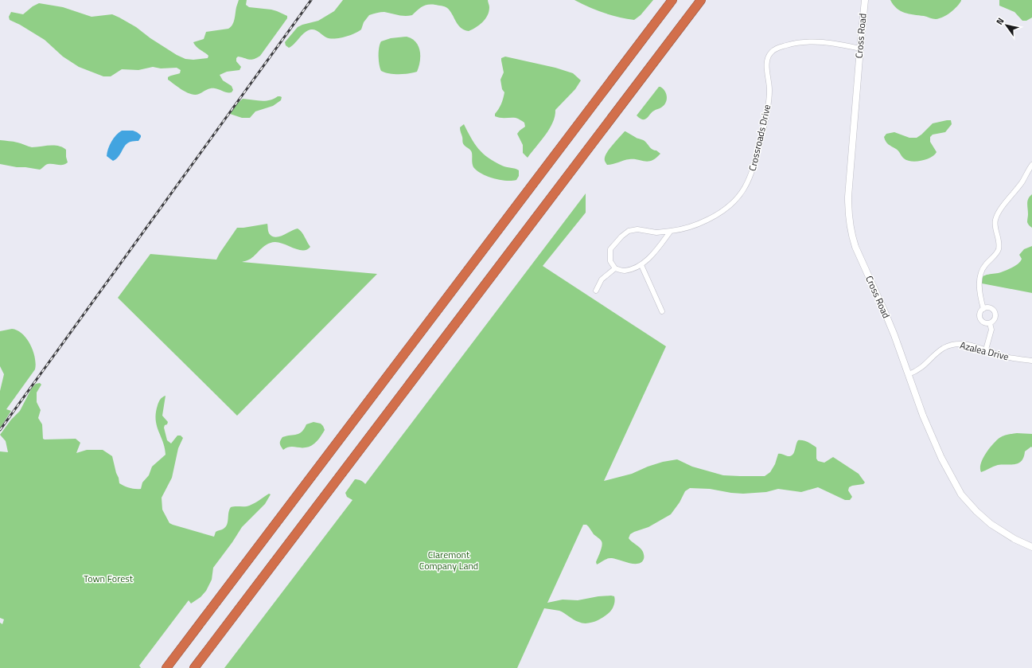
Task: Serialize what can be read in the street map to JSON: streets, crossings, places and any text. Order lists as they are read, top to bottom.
{
  "streets": {
    "street": ["Cross Road", "Crossroads Drive", "Azalea Drive"]
  },
  "crossings": [
    ["Cross Road", "Crossroads Drive"],
    ["Cross Road", "Azalea Drive"]
  ],
  "parks": ["Claremont Company Land", "Town Forest"],
  "north": "top left"
}
